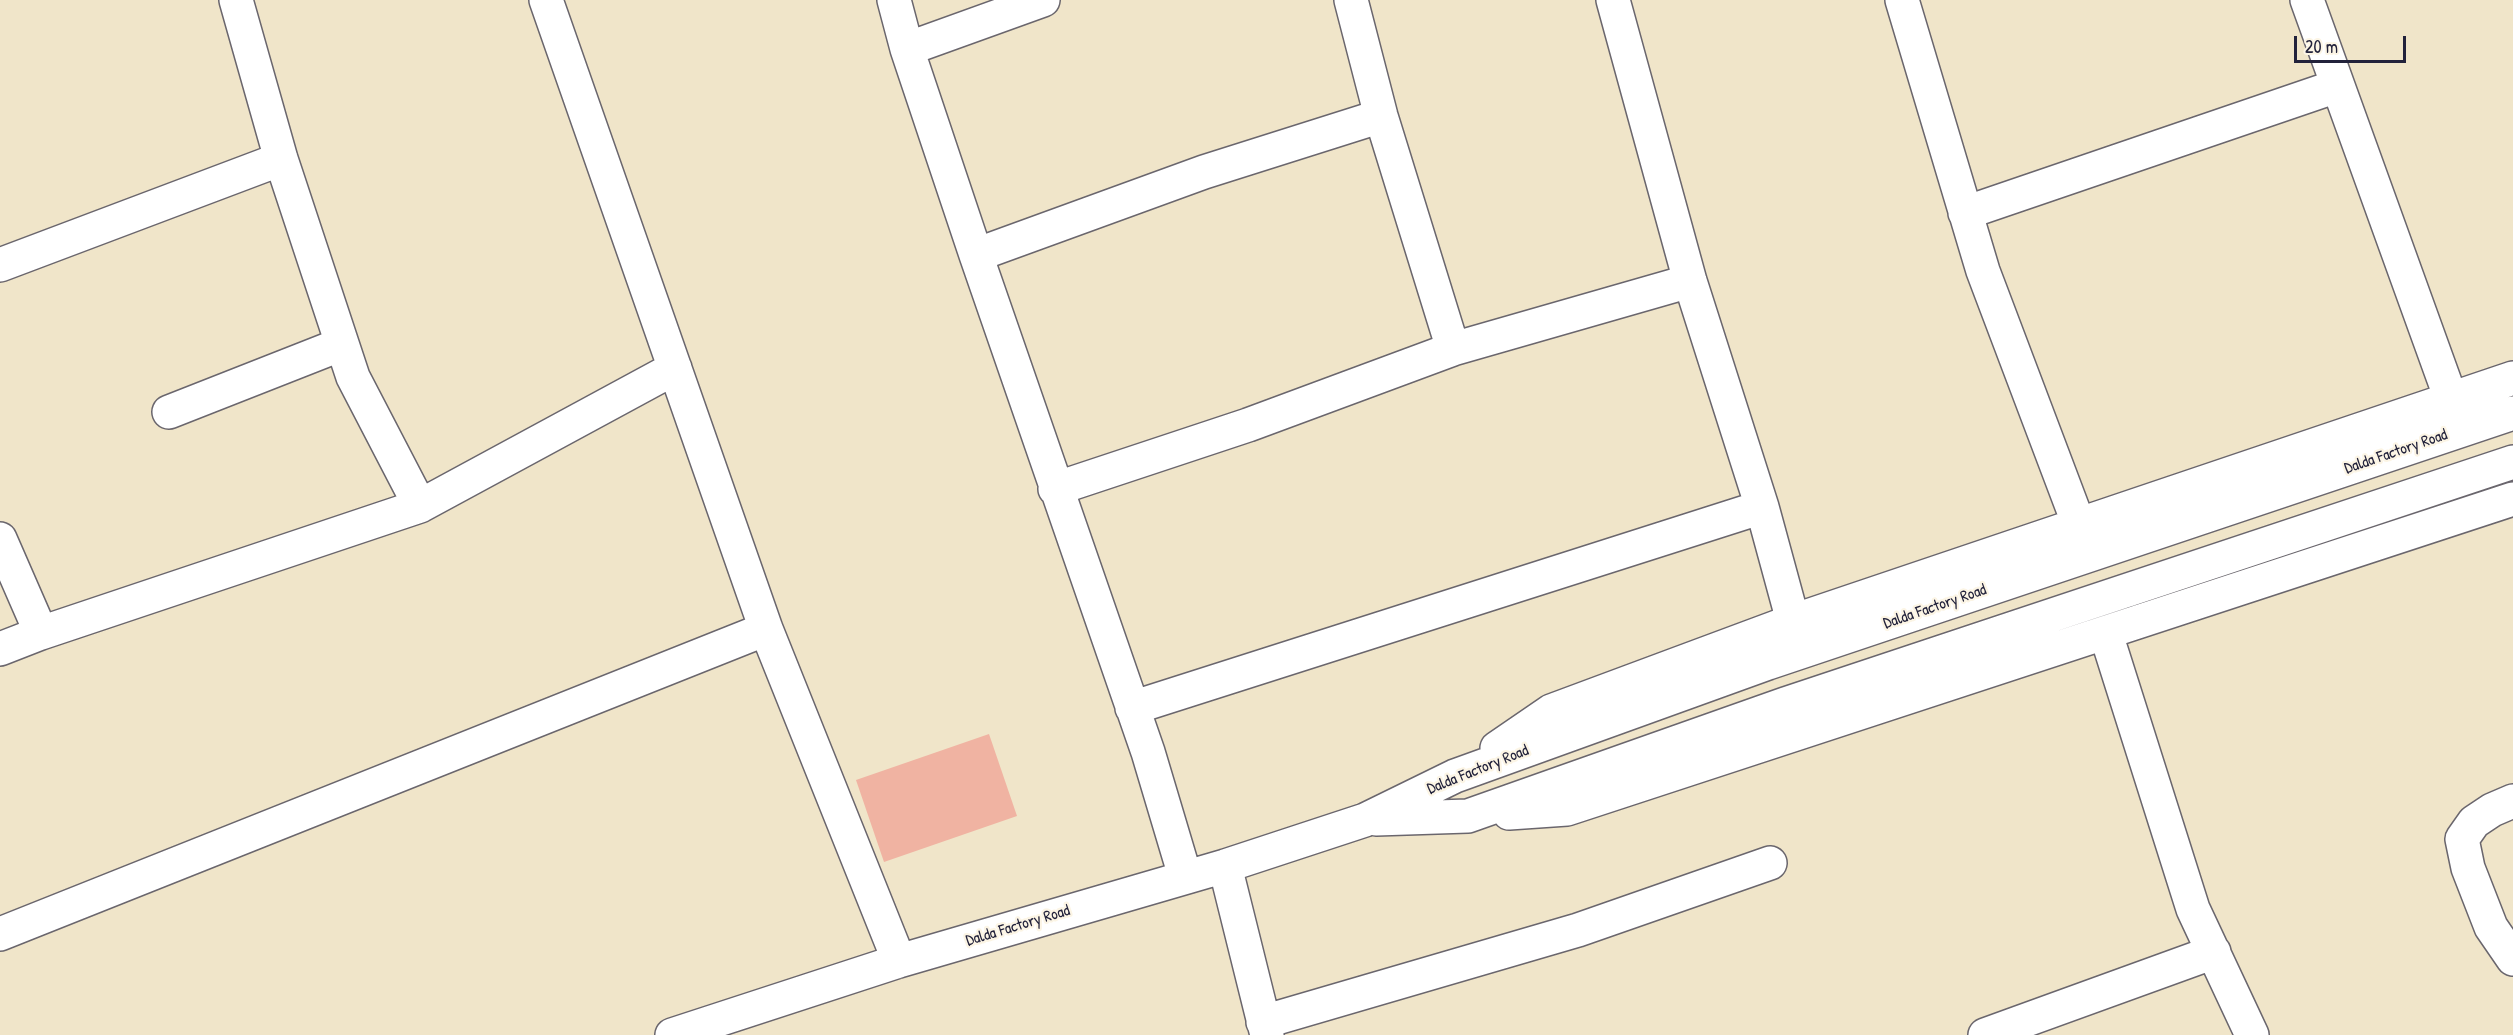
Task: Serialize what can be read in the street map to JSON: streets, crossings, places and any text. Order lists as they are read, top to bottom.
{
  "streets": {
    "street": ["Dalda Factory Road"]
  },
  "scale_bar": "20 m"
}
